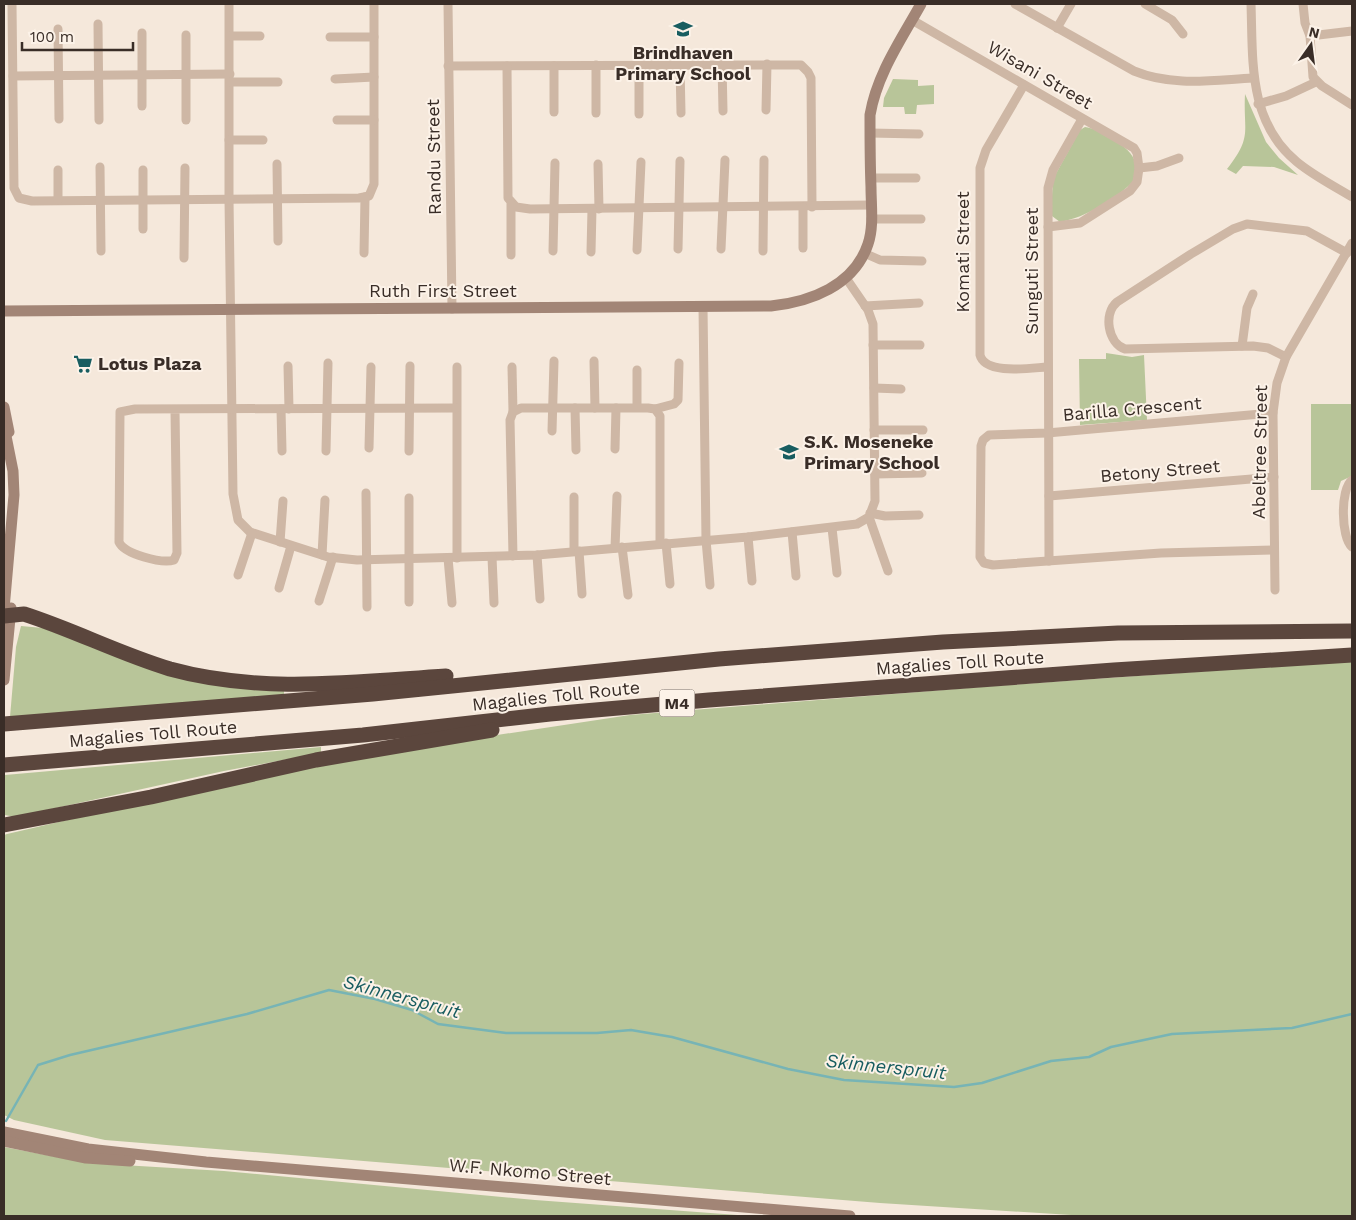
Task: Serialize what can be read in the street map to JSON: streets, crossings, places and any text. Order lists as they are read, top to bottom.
{
  "streets": {
    "highway": ["Magalies Toll Route", "M4"],
    "street": [
      "Wisani Street",
      "Randu Street",
      "Komati Street",
      "Sunguti Street",
      "Ruth First Street",
      "Barilla Crescent",
      "Abeltree Street",
      "Betony Street",
      "W.F. Nkomo Street"
    ]
  },
  "crossings": [
    ["Wisani Street", "Komati Street"],
    ["Wisani Street", "Sunguti Street"],
    ["Wisani Street", "Ruth First Street"],
    ["Randu Street", "Ruth First Street"],
    ["Komati Street", "Sunguti Street"],
    ["Sunguti Street", "Barilla Crescent"],
    ["Barilla Crescent", "Abeltree Street"],
    ["Barilla Crescent", "Betony Street"],
    ["Abeltree Street", "Betony Street"]
  ],
  "water": ["Skinnerspruit"],
  "places": {
    "school or university": ["Brindhaven Primary School", "S.K. Moseneke Primary School"],
    "supermarket": ["Lotus Plaza"]
  },
  "scale_bar": "100 m",
  "north": "top"
}
